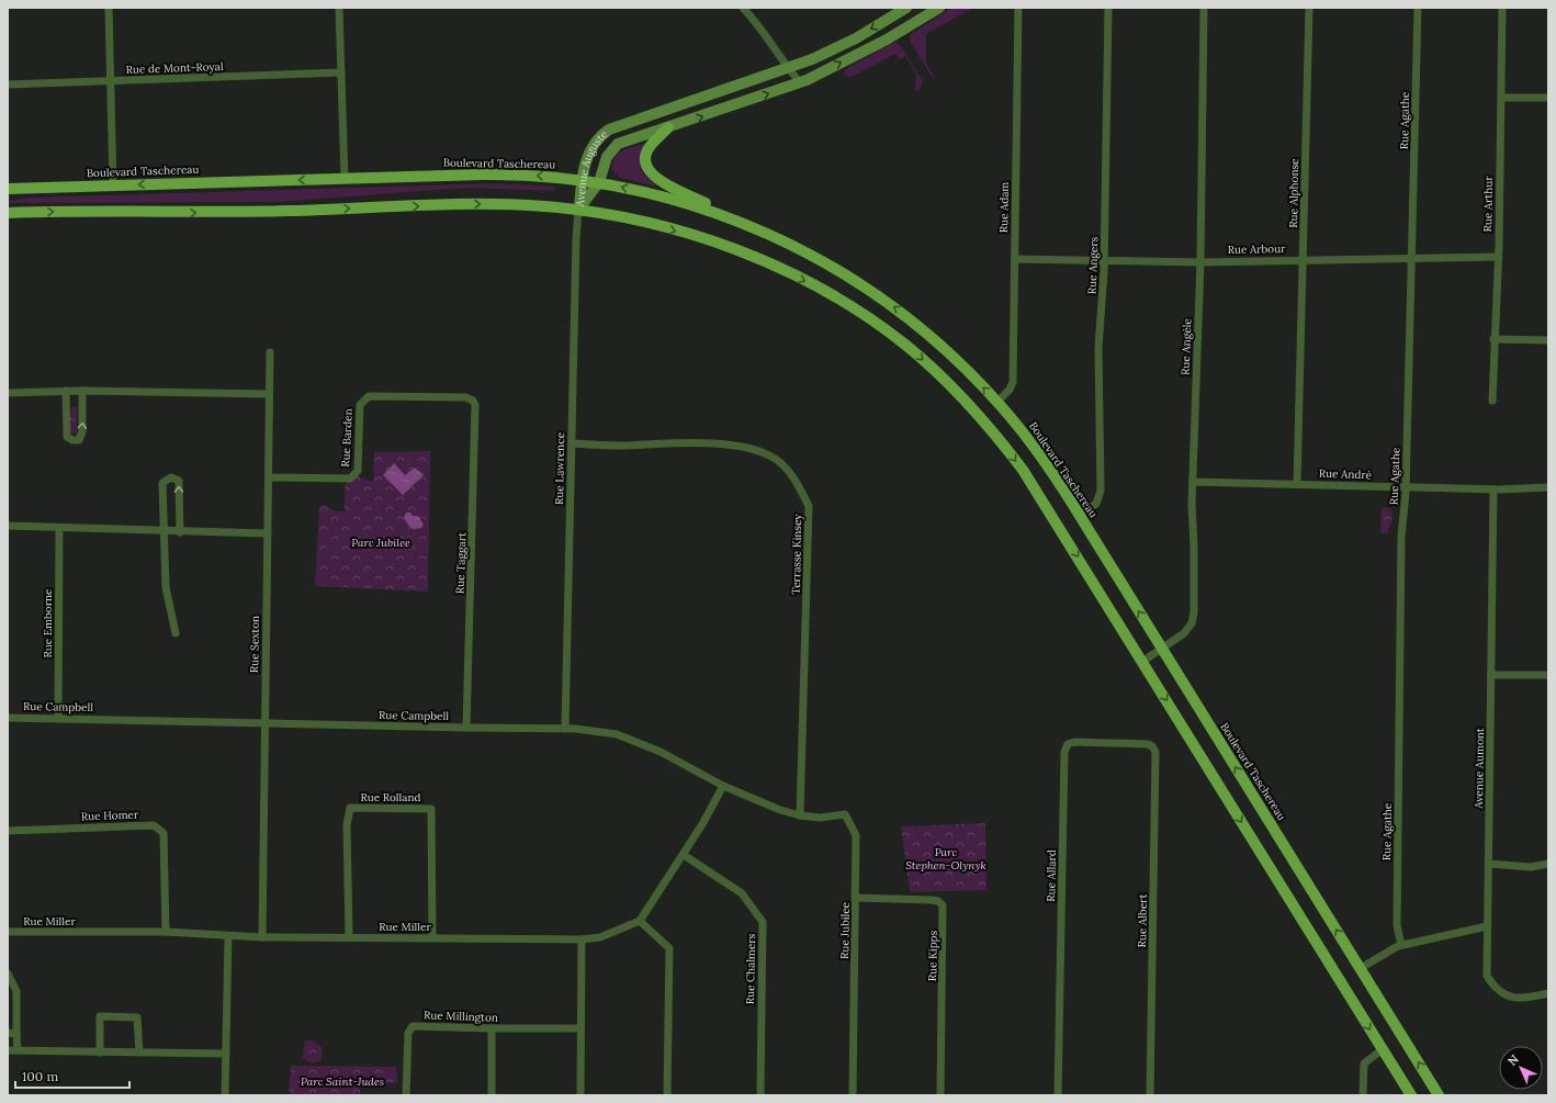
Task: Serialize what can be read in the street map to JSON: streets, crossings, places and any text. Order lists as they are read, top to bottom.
{
  "streets": {
    "main road": ["Boulevard Taschereau", "Avenue Auguste"],
    "street": [
      "Rue de Mont-Royal",
      "Rue Agathe",
      "Rue Alphonse",
      "Rue Arthur",
      "Rue Adam",
      "Rue Arbour",
      "Rue Angers",
      "Rue Angèle",
      "Rue Barden",
      "Rue Lawrence",
      "Rue André",
      "Terrasse Kinsey",
      "Rue Taggart",
      "Rue Emborne",
      "Rue Sexton",
      "Rue Campbell",
      "Avenue Aumont",
      "Rue Rolland",
      "Rue Homer",
      "Rue Allard",
      "Rue Miller",
      "Rue Albert",
      "Rue Jubilee",
      "Rue Kipps",
      "Rue Chalmers",
      "Rue Millington"
    ]
  },
  "crossings": [
    ["Rue Agathe", "Rue Arbour"],
    ["Rue Agathe", "Rue André"],
    ["Boulevard Taschereau", "Avenue Auguste"],
    ["Boulevard Taschereau", "Rue Adam"],
    ["Boulevard Taschereau", "Rue Angers"],
    ["Boulevard Taschereau", "Rue Angèle"],
    ["Avenue Auguste", "Rue Lawrence"],
    ["Rue Alphonse", "Rue Arbour"],
    ["Rue Alphonse", "Rue André"],
    ["Rue Arthur", "Rue Arbour"],
    ["Rue Adam", "Rue Arbour"],
    ["Rue Arbour", "Rue Angers"],
    ["Rue Arbour", "Rue Angèle"],
    ["Rue Angèle", "Rue André"],
    ["Rue Barden", "Rue Taggart"],
    ["Rue Barden", "Rue Sexton"],
    ["Rue Lawrence", "Terrasse Kinsey"],
    ["Rue Lawrence", "Rue Campbell"],
    ["Rue André", "Avenue Aumont"],
    ["Terrasse Kinsey", "Rue Campbell"],
    ["Terrasse Kinsey", "Rue Jubilee"],
    ["Rue Taggart", "Rue Campbell"],
    ["Rue Emborne", "Rue Campbell"],
    ["Rue Sexton", "Rue Campbell"],
    ["Rue Sexton", "Rue Miller"],
    ["Rue Campbell", "Rue Jubilee"],
    ["Rue Rolland", "Rue Miller"],
    ["Rue Homer", "Rue Miller"],
    ["Rue Allard", "Rue Albert"],
    ["Rue Jubilee", "Rue Kipps"]
  ],
  "parks": ["Parc Jubilee", "Parc Stephen-Olynyk", "Parc Saint-Judes"],
  "scale_bar": "100 m",
  "north": "top left"
}
